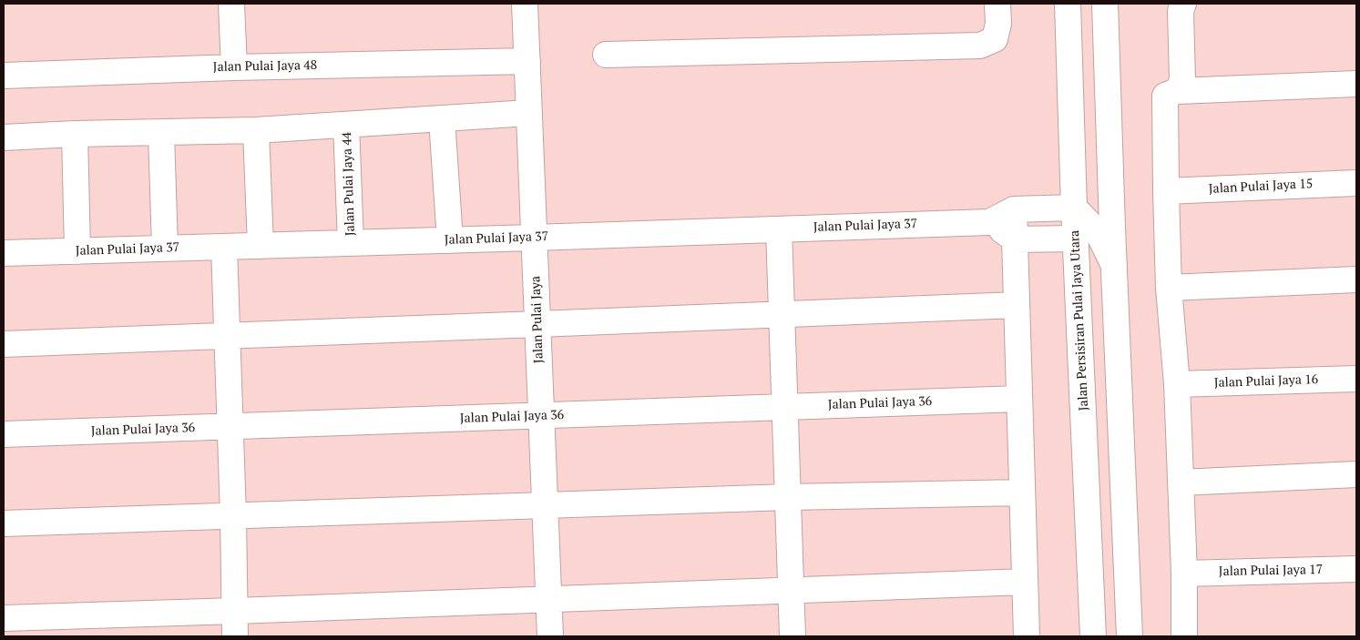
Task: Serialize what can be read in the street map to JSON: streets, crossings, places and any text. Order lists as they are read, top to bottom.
{
  "streets": {
    "street": [
      "Jalan Pulai Jaya 48",
      "Jalan Pulai Jaya 44",
      "Jalan Pulai Jaya 15",
      "Jalan Pulai Jaya 37",
      "Jalan Pulai Jaya",
      "Jalan Persisiran Pulai Jaya Utara",
      "Jalan Pulai Jaya 16",
      "Jalan Pulai Jaya 36",
      "Jalan Pulai Jaya 17"
    ]
  },
  "crossings": [
    ["Jalan Pulai Jaya 48", "Jalan Pulai Jaya"],
    ["Jalan Pulai Jaya 44", "Jalan Pulai Jaya 37"],
    ["Jalan Pulai Jaya 37", "Jalan Pulai Jaya"],
    ["Jalan Pulai Jaya", "Jalan Pulai Jaya 36"]
  ]
}
